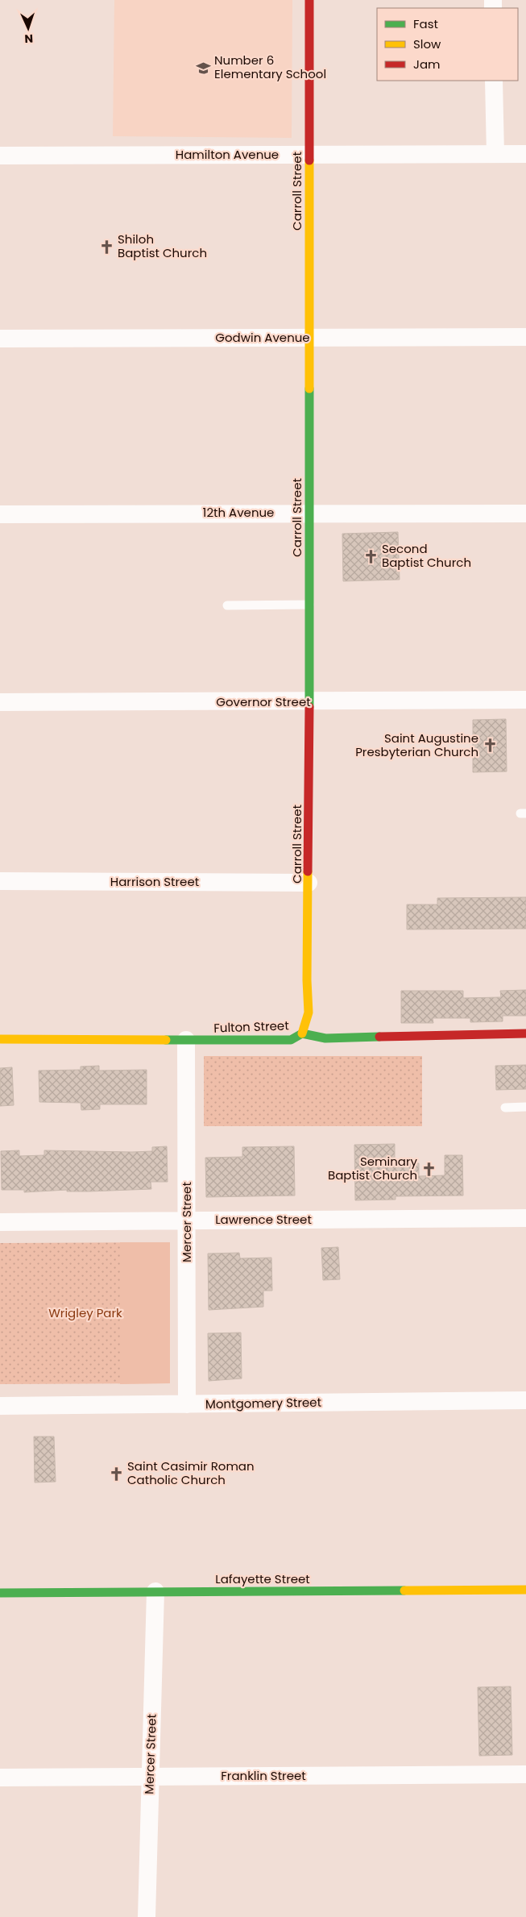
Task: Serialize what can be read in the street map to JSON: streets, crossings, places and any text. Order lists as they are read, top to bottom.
{
  "streets": {
    "street": [
      "Hamilton Avenue",
      "Carroll Street",
      "Godwin Avenue",
      "12th Avenue",
      "Governor Street",
      "Harrison Street",
      "Fulton Street",
      "Lawrence Street",
      "Mercer Street",
      "Montgomery Street",
      "Lafayette Street",
      "Franklin Street"
    ]
  },
  "crossings": [
    ["Hamilton Avenue", "Carroll Street"],
    ["Carroll Street", "Godwin Avenue"],
    ["Carroll Street", "12th Avenue"],
    ["Carroll Street", "Governor Street"],
    ["Carroll Street", "Harrison Street"],
    ["Carroll Street", "Fulton Street"],
    ["Fulton Street", "Mercer Street"],
    ["Lawrence Street", "Mercer Street"],
    ["Mercer Street", "Montgomery Street"],
    ["Mercer Street", "Lafayette Street"],
    ["Mercer Street", "Franklin Street"]
  ],
  "parks": ["Wrigley Park"],
  "places": {
    "school or university": ["Number 6 Elementary School"],
    "church": [
      "Shiloh Baptist Church",
      "Second Baptist Church",
      "Saint Augustine Presbyterian Church",
      "Seminary Baptist Church",
      "Saint Casimir Roman Catholic Church"
    ]
  },
  "legend": ["Fast", "Slow", "Jam"],
  "north": "bottom"
}
